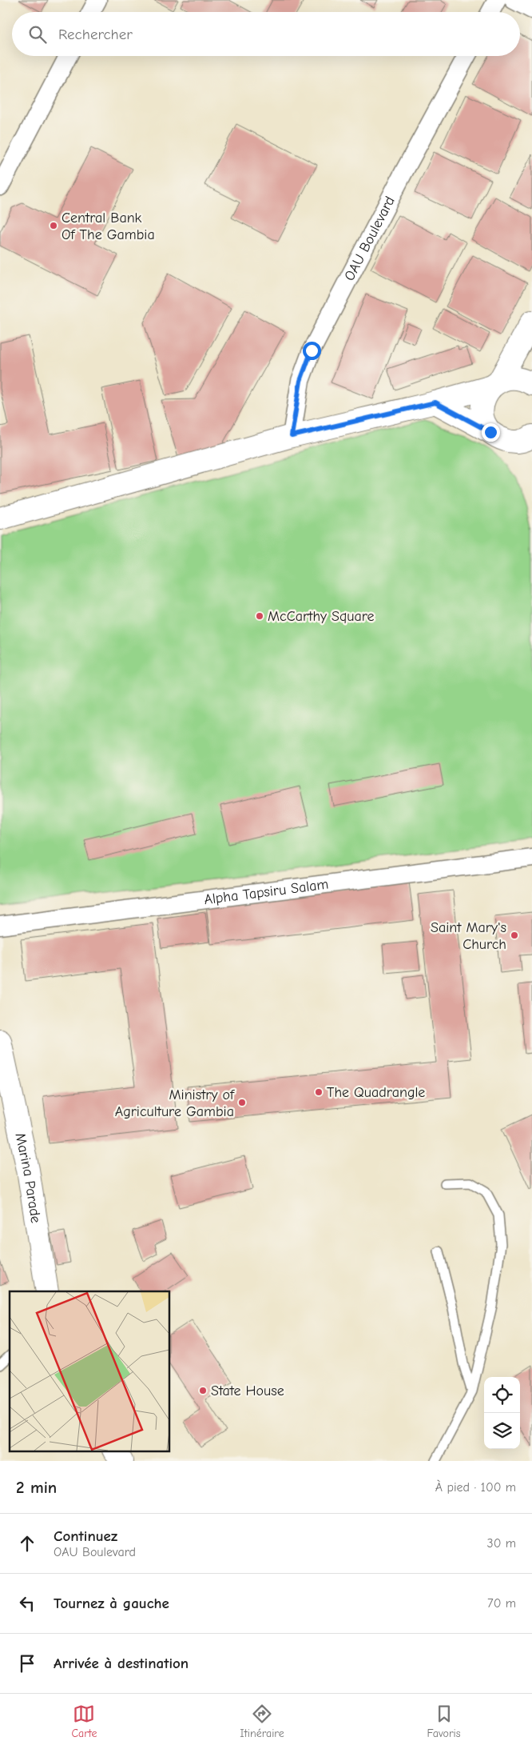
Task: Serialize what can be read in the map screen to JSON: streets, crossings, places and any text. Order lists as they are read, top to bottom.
{
  "streets": {
    "main road": ["Marina Parade"],
    "street": ["OAU Boulevard", "Alpha Tapsiru Salam"]
  },
  "places": [
    "Central Bank Of The Gambia",
    "McCarthy Square",
    "Saint Mary's Church",
    "The Quadrangle",
    "Ministry of Agriculture Gambia",
    "State House"
  ],
  "page": {
    "search": "Rechercher",
    "heading": ["2 min", "À pied · 100 m"],
    "list": [
      ["Continuez", "OAU Boulevard", "30 m"],
      ["Tournez à gauche", "70 m"],
      "Arrivée à destination"
    ],
    "nav": ["Carte", "Itinéraire", "Favoris"]
  }
}
